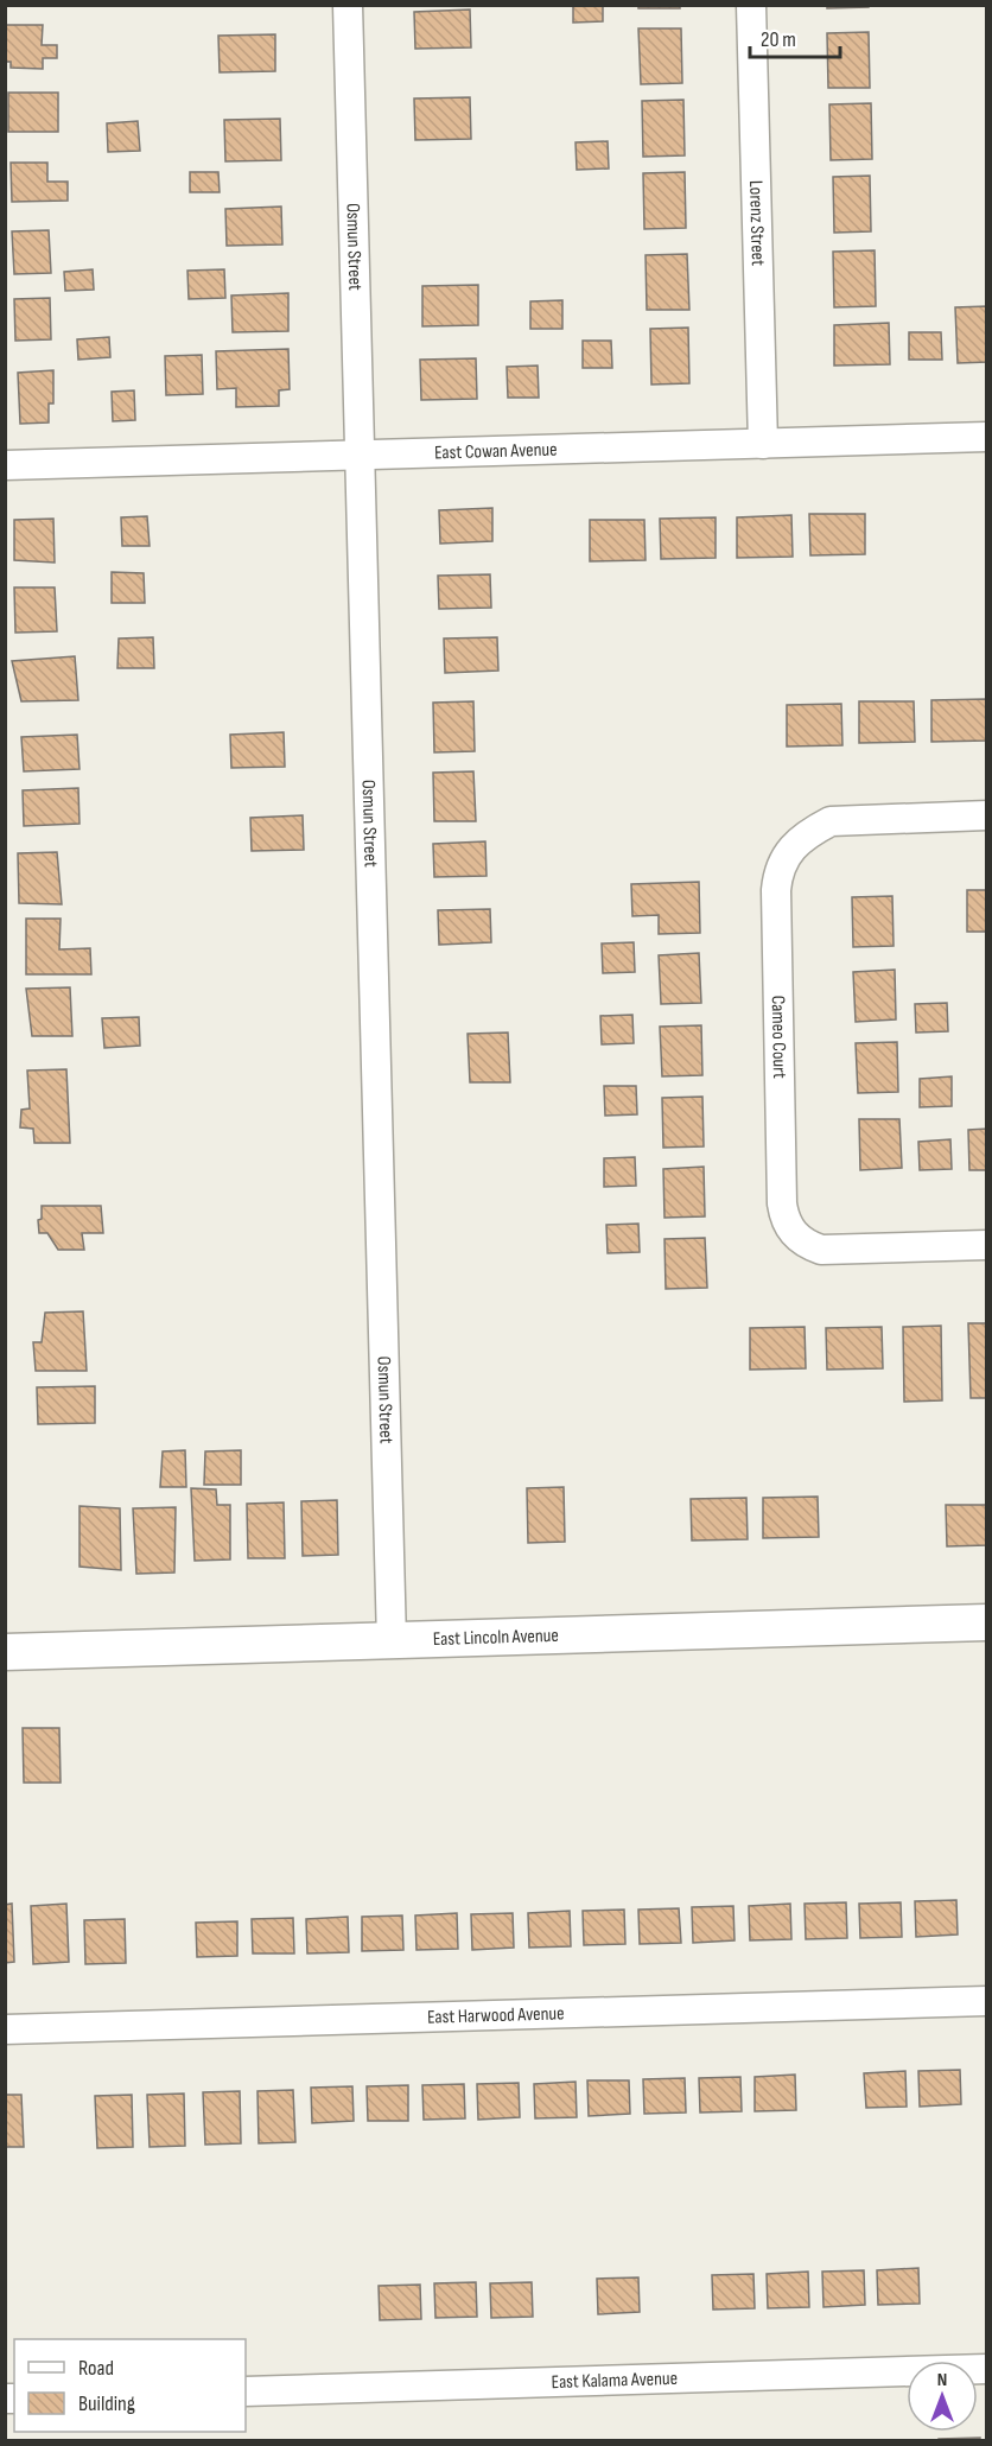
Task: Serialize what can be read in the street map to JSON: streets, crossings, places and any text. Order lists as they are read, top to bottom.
{
  "streets": {
    "street": [
      "Lorenz Street",
      "Osmun Street",
      "East Cowan Avenue",
      "Cameo Court",
      "East Lincoln Avenue",
      "East Harwood Avenue",
      "East Kalama Avenue"
    ]
  },
  "crossings": [
    ["Lorenz Street", "East Cowan Avenue"],
    ["Osmun Street", "East Cowan Avenue"],
    ["Osmun Street", "East Lincoln Avenue"]
  ],
  "legend": ["Road", "Building"],
  "scale_bar": "20 m",
  "north": "top"
}
